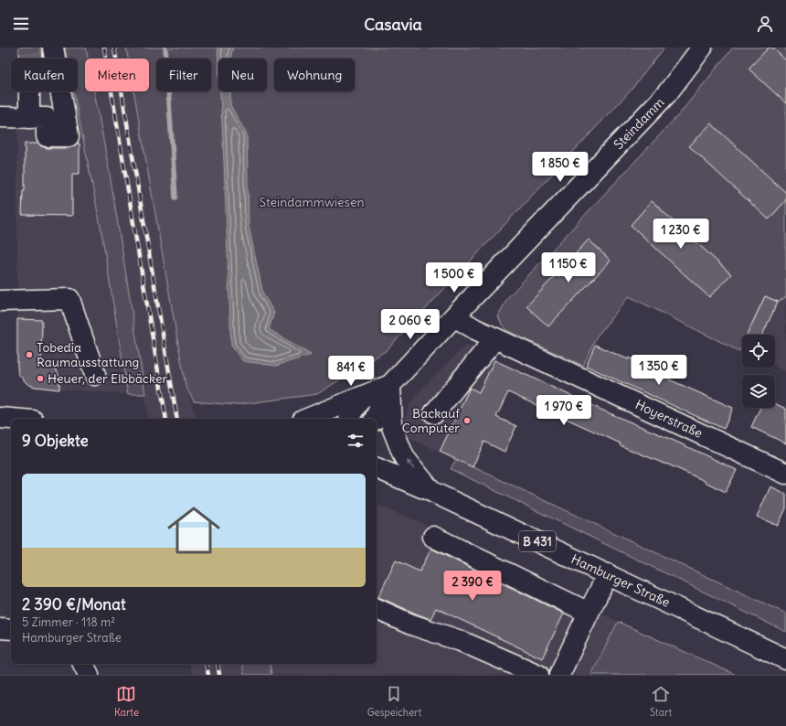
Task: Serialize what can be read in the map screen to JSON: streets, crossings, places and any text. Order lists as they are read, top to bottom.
{
  "streets": {
    "street": [
      "Steindamm",
      "Hoyerstraße",
      "B 431",
      "Hamburger Straße"
    ]
  },
  "crossings": [
    ["Steindamm", "Hoyerstraße"]
  ],
  "parks": ["Steindammwiesen"],
  "places": ["Tobedia Raumausstattung", "Heuer, der Elbbäcker", "Backauf Computer"],
  "page": {
    "header": "Casavia",
    "chip": [
      "Kaufen",
      "Mieten",
      "Filter",
      "Neu",
      "Wohnung"
    ],
    "price": [
      "1 850 €",
      "1 230 €",
      "1 150 €",
      "1 500 €",
      "2 060 €",
      "1 350 €",
      "841 €",
      "1 970 €",
      "2 390 €"
    ],
    "heading": "9 Objekte",
    "list": [
      {
        "name": "2 390 €/Monat",
        "note": "5 Zimmer · 118 m² · Hamburger Straße"
      }
    ],
    "tabs": ["Karte", "Gespeichert", "Start"]
  }
}
